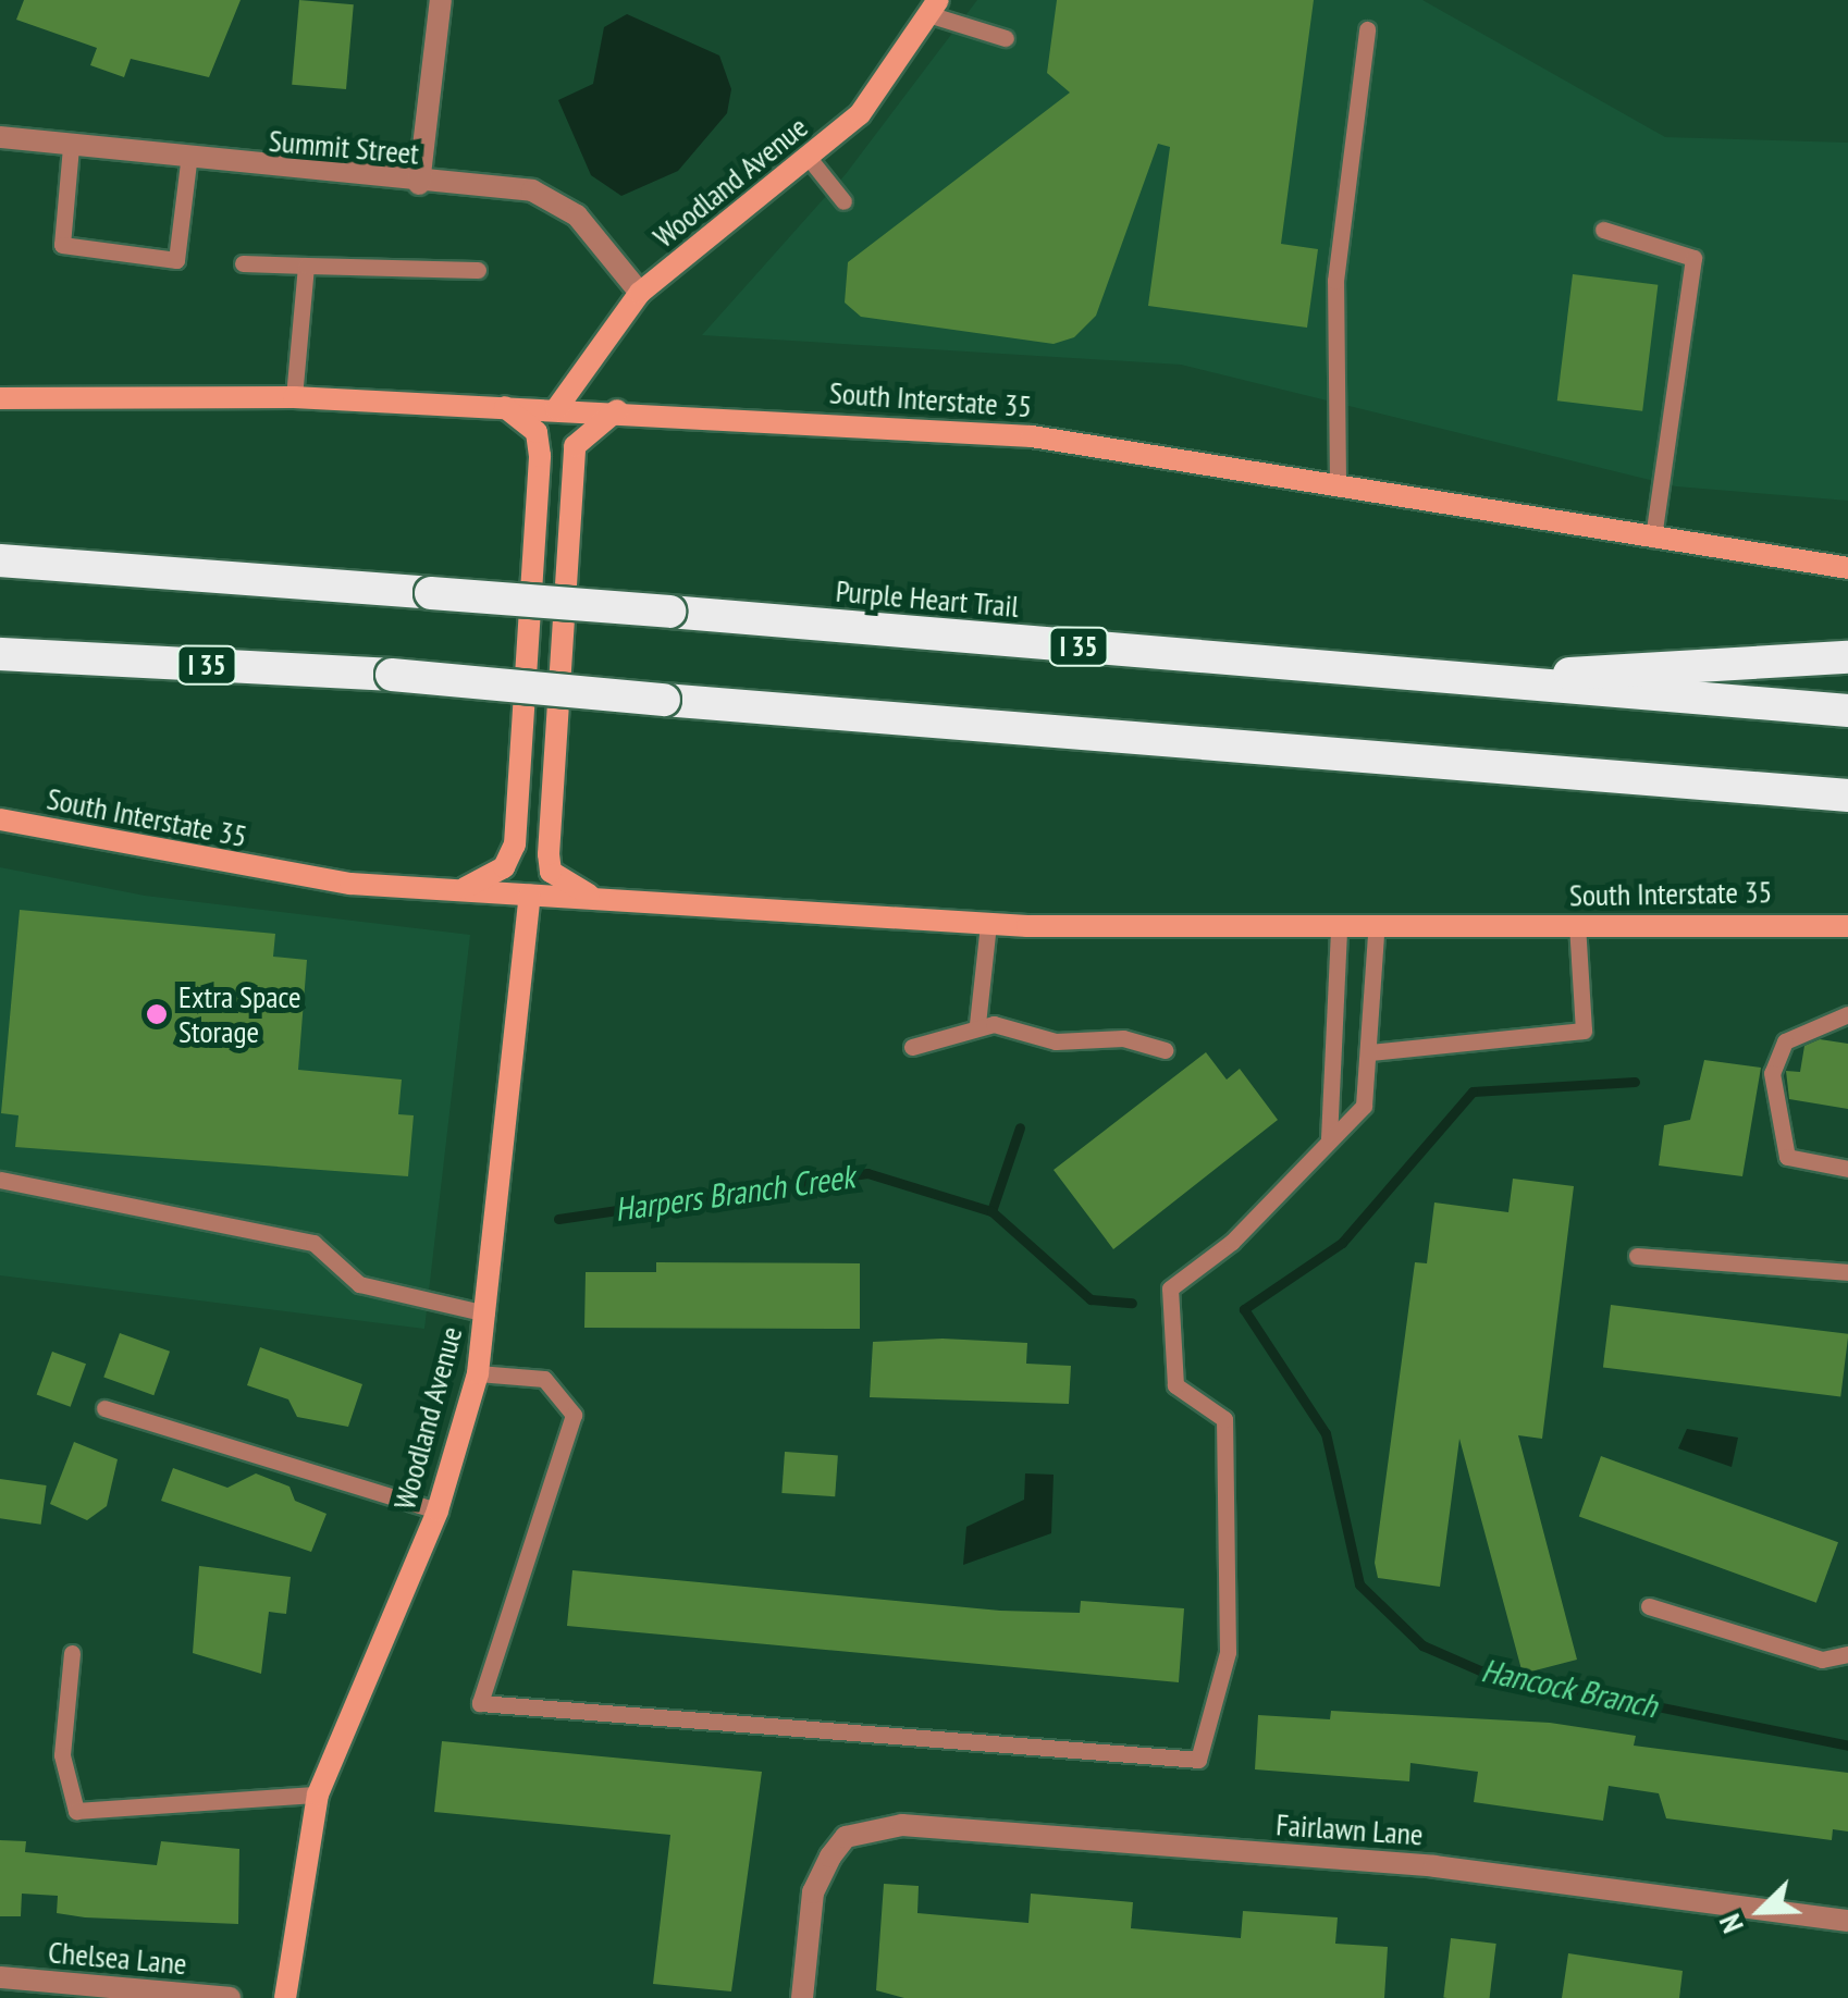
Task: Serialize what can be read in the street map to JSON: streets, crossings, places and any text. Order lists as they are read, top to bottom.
{
  "streets": {
    "highway": ["Purple Heart Trail", "I 35"],
    "main road": ["Woodland Avenue", "South Interstate 35"],
    "street": ["Summit Street", "Fairlawn Lane", "Chelsea Lane"]
  },
  "crossings": [
    ["Summit Street", "Woodland Avenue"],
    ["Woodland Avenue", "South Interstate 35"]
  ],
  "water": ["Harpers Branch Creek", "Hancock Branch"],
  "places": ["Extra Space Storage"],
  "north": "bottom left"
}
